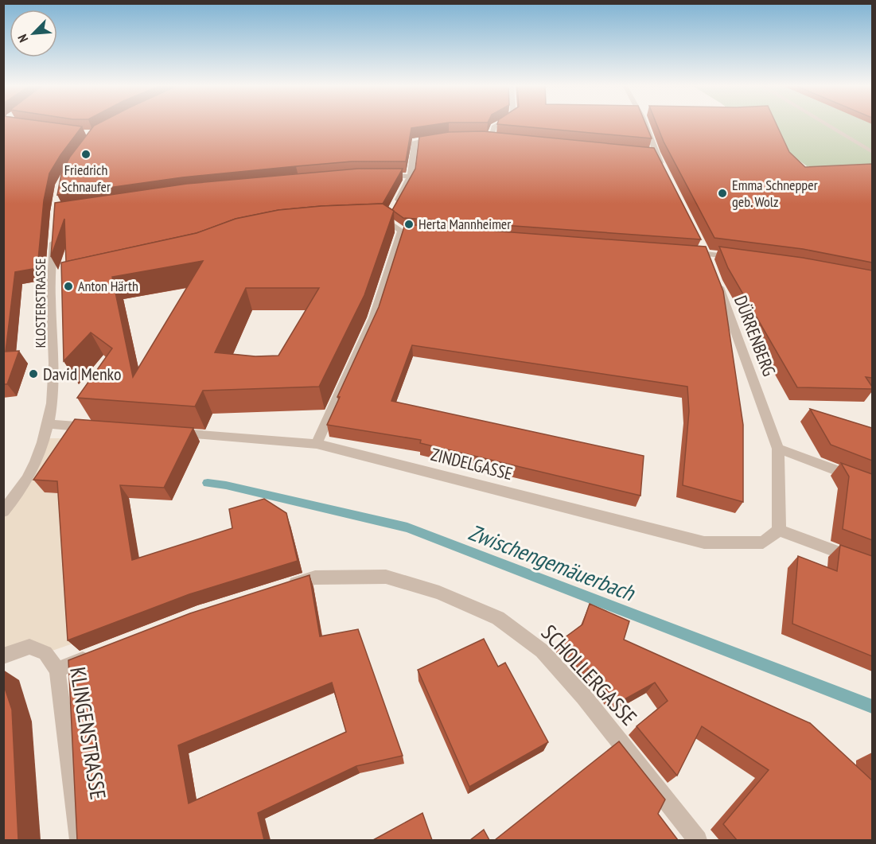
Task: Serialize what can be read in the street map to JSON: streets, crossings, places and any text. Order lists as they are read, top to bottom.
{
  "streets": {
    "street": [
      "KLOSTERSTRASSE",
      "DÜRRENBERG",
      "ZINDELGASSE",
      "SCHOLLERGASSE",
      "KLINGENSTRASSE"
    ]
  },
  "crossings": [
    ["DÜRRENBERG", "ZINDELGASSE"]
  ],
  "water": ["Zwischengemäuerbach"],
  "places": [
    "Friedrich Schnaufer",
    "Emma Schnepper geb. Wolz",
    "Herta Mannheimer",
    "Anton Härth",
    "David Menko"
  ],
  "north": "bottom left"
}
